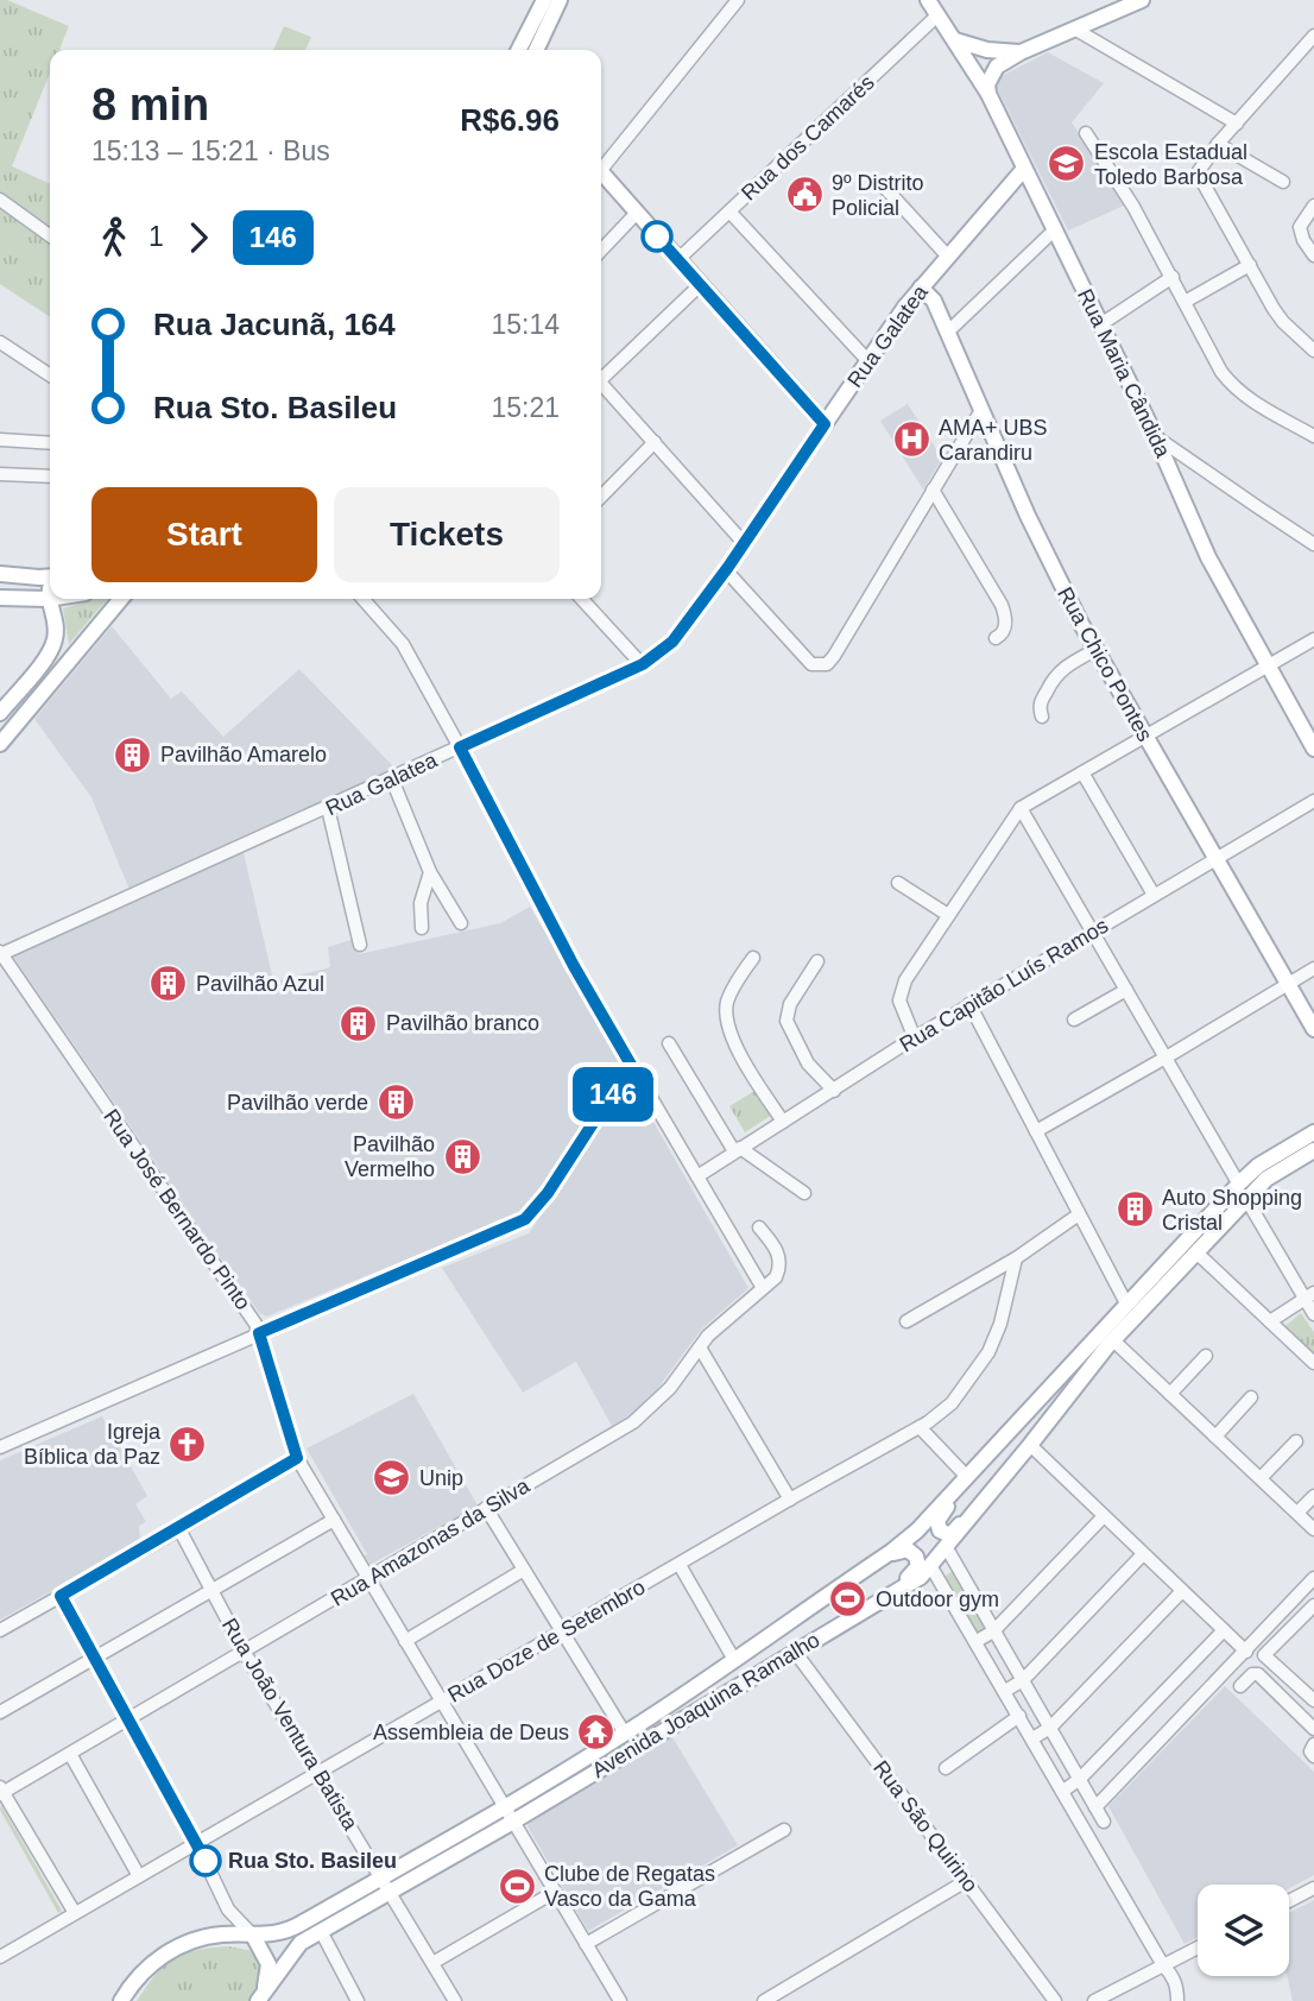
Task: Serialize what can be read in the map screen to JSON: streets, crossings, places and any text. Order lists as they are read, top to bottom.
{
  "streets": {
    "main road": [
      "Rua Galatea",
      "Rua Maria Cândida",
      "Rua Chico Pontes",
      "Avenida Joaquina Ramalho"
    ],
    "street": [
      "Rua dos Camarés",
      "Rua Capitão Luís Ramos",
      "Rua José Bernardo Pinto",
      "Rua Amazonas da Silva",
      "Rua Doze de Setembro",
      "Rua João Ventura Batista",
      "Rua São Quirino"
    ]
  },
  "crossings": [
    ["Rua dos Camarés", "Rua Maria Cândida"],
    ["Rua Galatea", "Rua Maria Cândida"],
    ["Rua Galatea", "Rua Chico Pontes"],
    ["Rua Galatea", "Rua José Bernardo Pinto"],
    ["Rua Chico Pontes", "Rua Capitão Luís Ramos"],
    ["Rua José Bernardo Pinto", "Rua Amazonas da Silva"],
    ["Rua José Bernardo Pinto", "Rua Doze de Setembro"],
    ["Rua José Bernardo Pinto", "Avenida Joaquina Ramalho"],
    ["Rua Amazonas da Silva", "Rua João Ventura Batista"],
    ["Rua Doze de Setembro", "Rua João Ventura Batista"],
    ["Avenida Joaquina Ramalho", "Rua João Ventura Batista"],
    ["Avenida Joaquina Ramalho", "Rua São Quirino"]
  ],
  "places": {
    "school or university": ["Escola Estadual Toledo Barbosa", "Unip"],
    "public building": ["9º Distrito Policial"],
    "hospital": ["AMA+ UBS Carandiru"],
    "building": [
      "Pavilhão Amarelo",
      "Pavilhão Azul",
      "Pavilhão branco",
      "Pavilhão verde",
      "Pavilhão Vermelho",
      "Auto Shopping Cristal"
    ],
    "church": ["Igreja Bíblica da Paz"],
    "sports": ["Outdoor gym", "Clube de Regatas Vasco da Gama"],
    "temple": ["Assembleia de Deus"],
    "other": ["Rua Sto. Basileu"]
  },
  "lines": ["bus line 146"],
  "page": {
    "on_map": "146",
    "heading": ["8 min", "15:13 – 15:21 · Bus", "R$6.96"],
    "legs": ["1", "146"],
    "list": [
      {
        "name": "Rua Jacunã, 164",
        "value": "15:14"
      },
      {
        "name": "Rua Sto. Basileu",
        "value": "15:21"
      }
    ],
    "buttons": ["Start", "Tickets"]
  }
}
